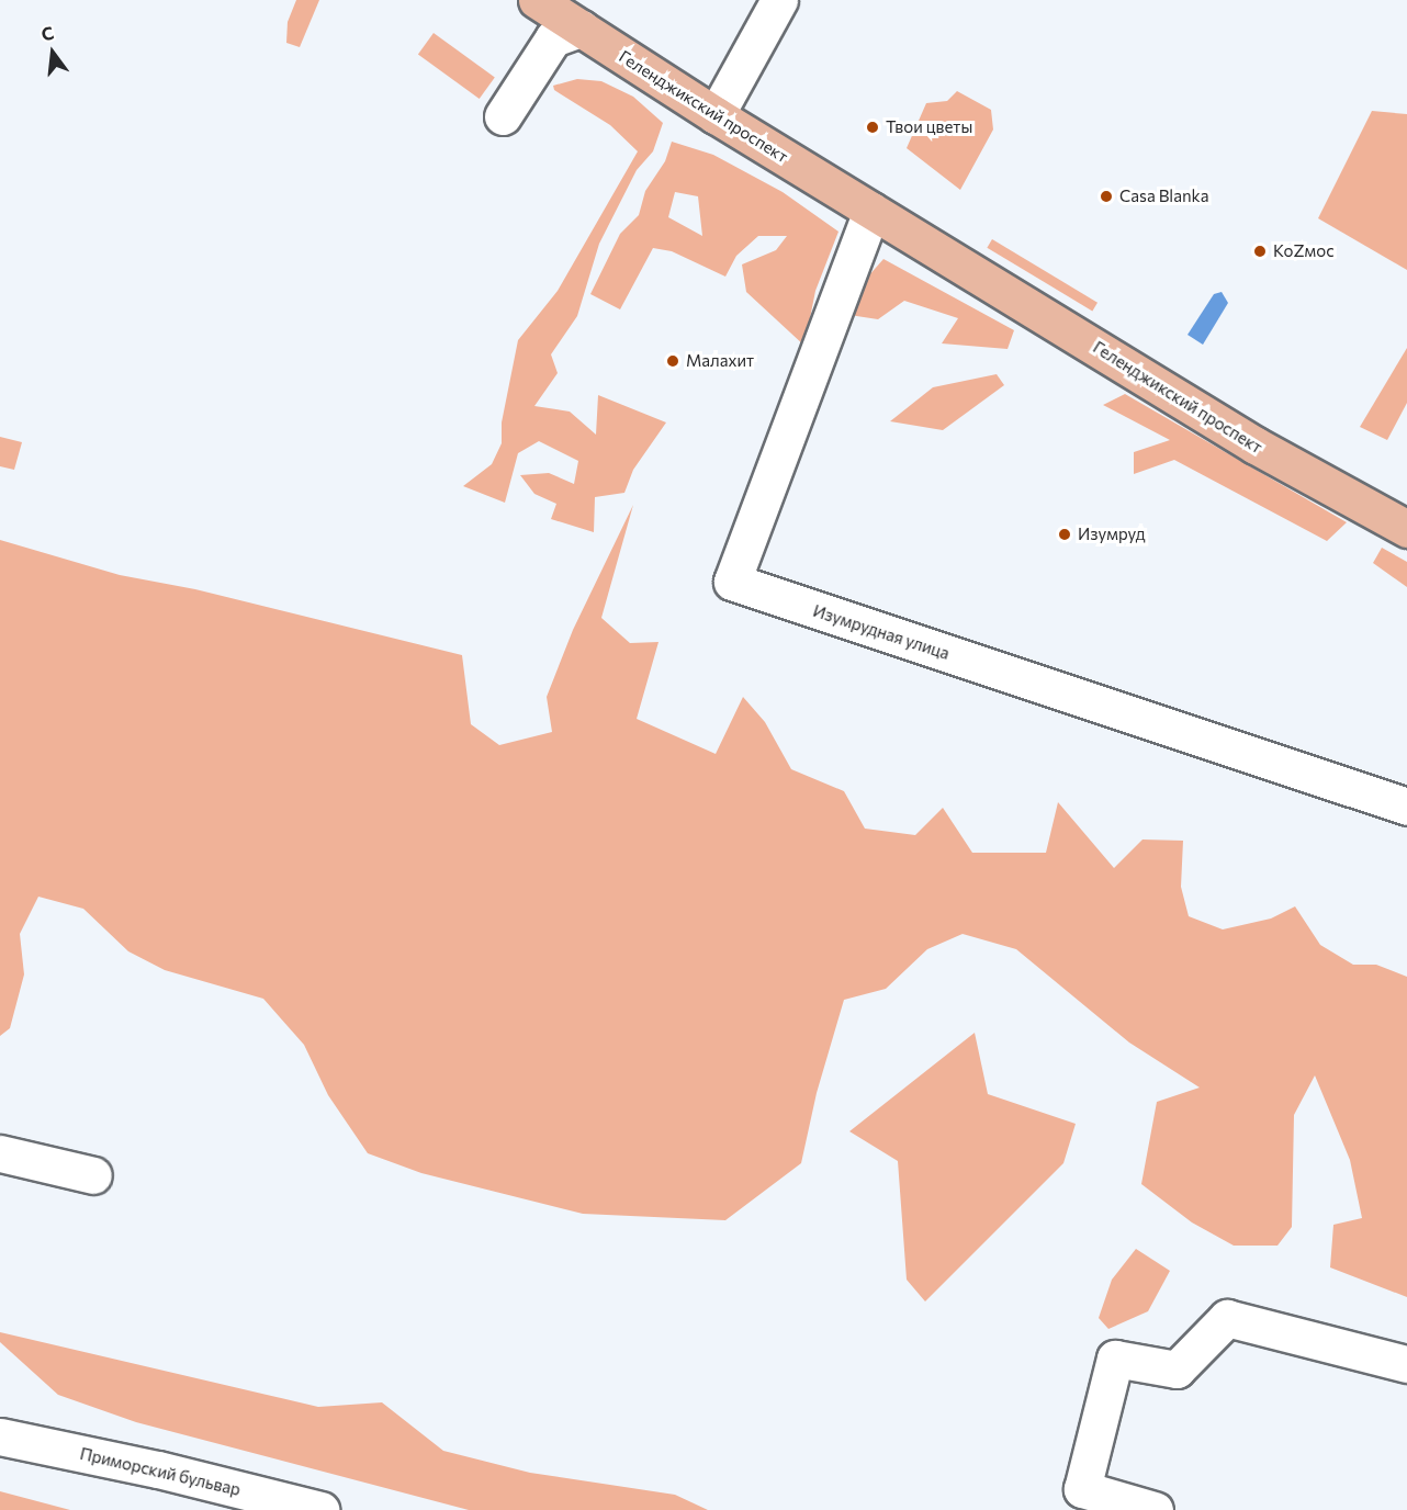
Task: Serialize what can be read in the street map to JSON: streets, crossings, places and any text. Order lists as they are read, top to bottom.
{
  "streets": {
    "main road": ["Геленджикский проспект"],
    "street": ["Изумрудная улица", "Приморский бульвар"]
  },
  "crossings": [
    ["Геленджикский проспект", "Изумрудная улица"]
  ],
  "places": [
    "Твои цветы",
    "Casa Blanka",
    "КоZмос",
    "Малахит",
    "Изумруд"
  ],
  "north": "top"
}
